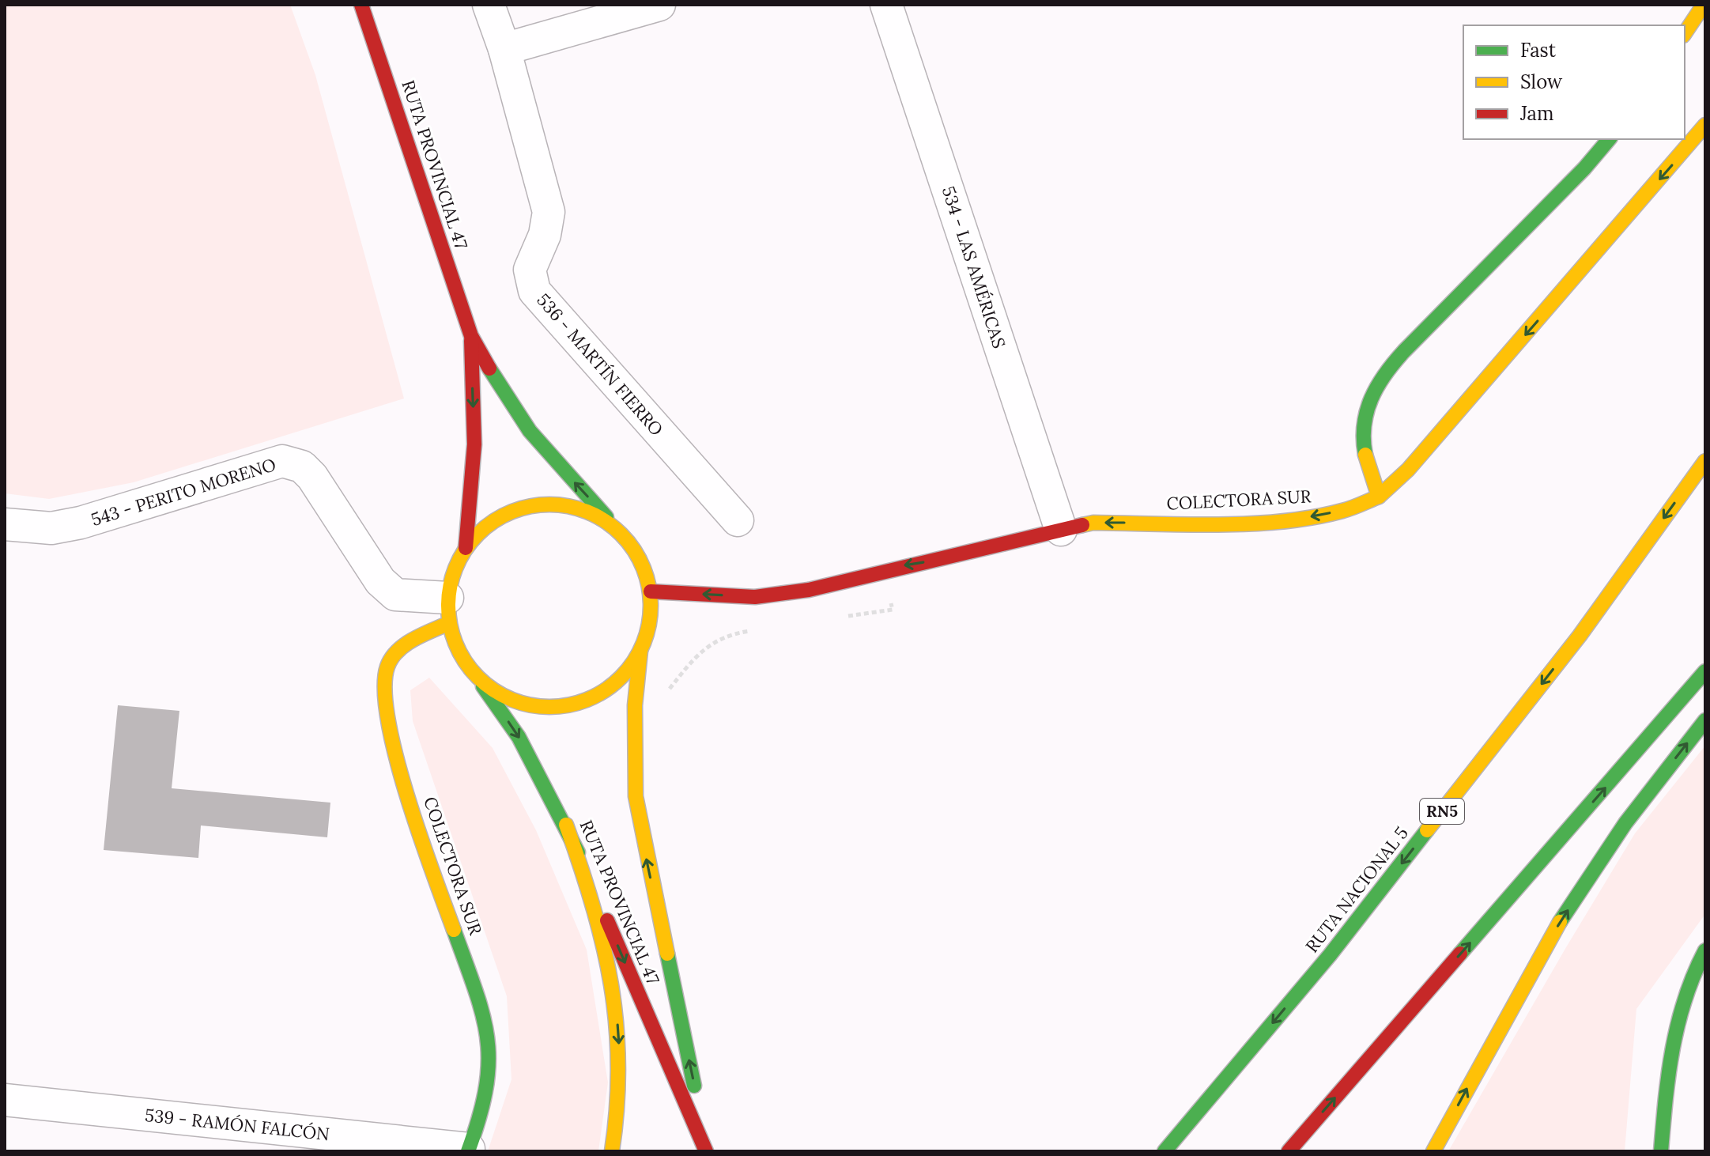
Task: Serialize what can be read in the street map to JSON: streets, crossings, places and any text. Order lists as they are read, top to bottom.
{
  "streets": {
    "main road": [
      "RUTA PROVINCIAL 47",
      "COLECTORA SUR",
      "RN5",
      "RUTA NACIONAL 5"
    ],
    "street": [
      "534 - LAS AMÉRICAS",
      "536 - MARTÍN FIERRO",
      "543 - PERITO MORENO",
      "539 - RAMÓN FALCÓN"
    ]
  },
  "crossings": [
    ["RUTA PROVINCIAL 47", "543 - PERITO MORENO"],
    ["RUTA PROVINCIAL 47", "COLECTORA SUR"],
    ["534 - LAS AMÉRICAS", "COLECTORA SUR"],
    ["543 - PERITO MORENO", "COLECTORA SUR"],
    ["COLECTORA SUR", "539 - RAMÓN FALCÓN"]
  ],
  "one_way": ["COLECTORA SUR"],
  "legend": ["Fast", "Slow", "Jam"]
}
